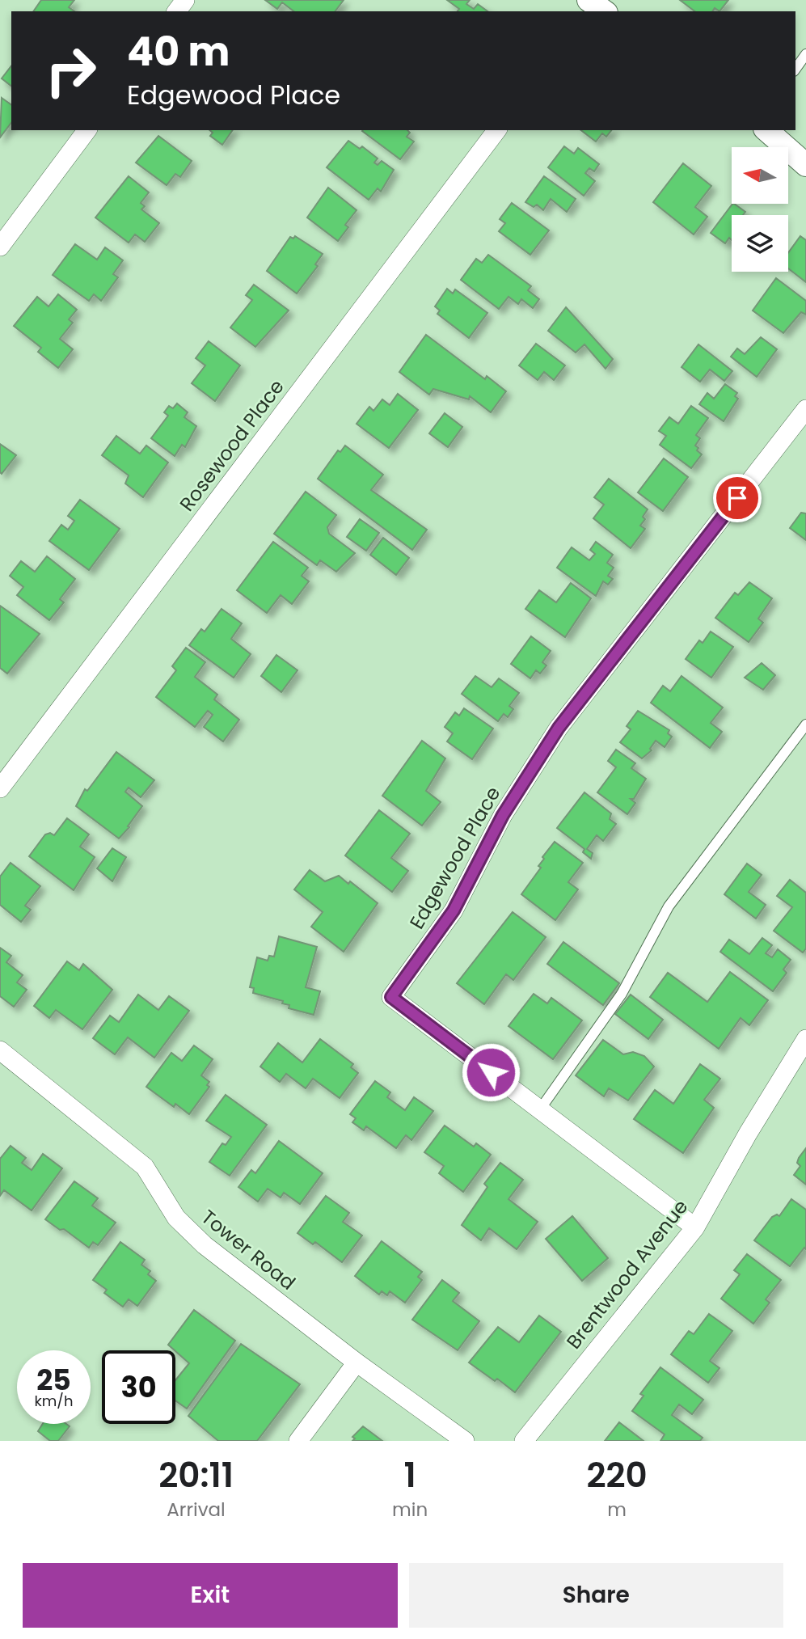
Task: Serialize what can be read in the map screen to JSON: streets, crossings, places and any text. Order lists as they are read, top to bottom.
{
  "streets": {
    "street": [
      "Rosewood Place",
      "Edgewood Place",
      "Tower Road",
      "Brentwood Avenue"
    ]
  },
  "crossings": [
    ["Edgewood Place", "Brentwood Avenue"]
  ],
  "north": "left",
  "page": {
    "turn": ["40 m", "Edgewood Place"],
    "speed": "25 km/h",
    "limit": "30",
    "eta": [
      "20:11",
      "Arrival",
      "1",
      "min",
      "220",
      "m"
    ],
    "buttons": ["Exit", "Share"]
  }
}
